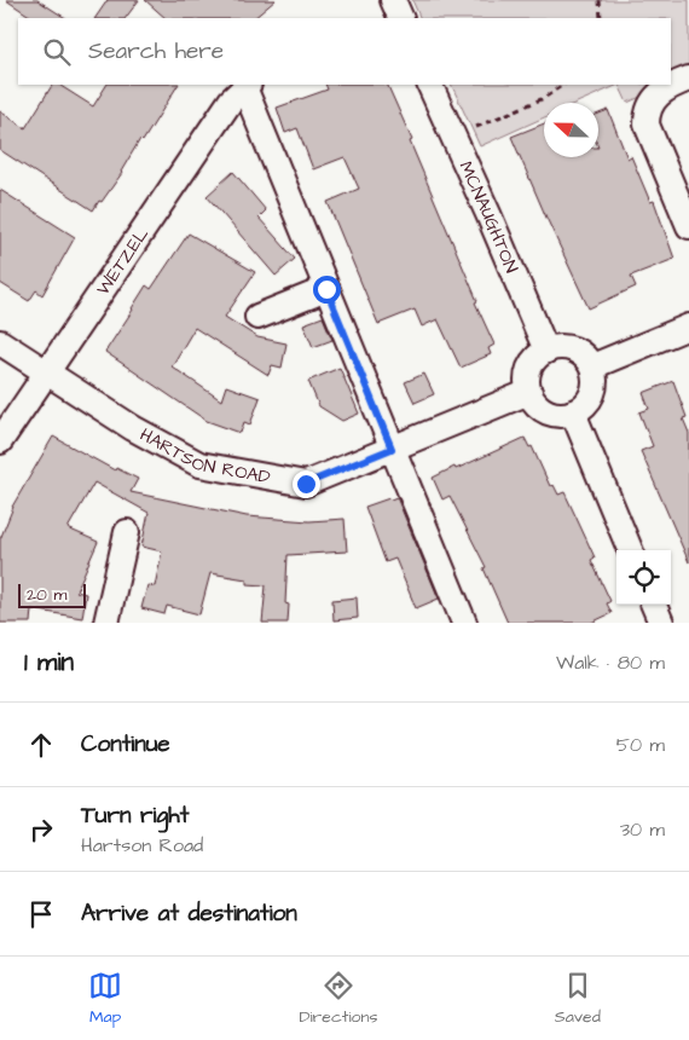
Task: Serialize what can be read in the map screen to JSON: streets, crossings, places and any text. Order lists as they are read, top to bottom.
{
  "streets": {
    "street": ["MCNAUGHTON", "WETZEL", "HARTSON ROAD"]
  },
  "crossings": [
    ["MCNAUGHTON", "HARTSON ROAD"],
    ["WETZEL", "HARTSON ROAD"]
  ],
  "scale_bar": "20 m",
  "north": "left",
  "page": {
    "search": "Search here",
    "scale": "20 m",
    "heading": ["1 min", "Walk · 80 m"],
    "list": [
      ["Continue", "50 m"],
      ["Turn right", "Hartson Road", "30 m"],
      "Arrive at destination"
    ],
    "nav": ["Map", "Directions", "Saved"]
  }
}
